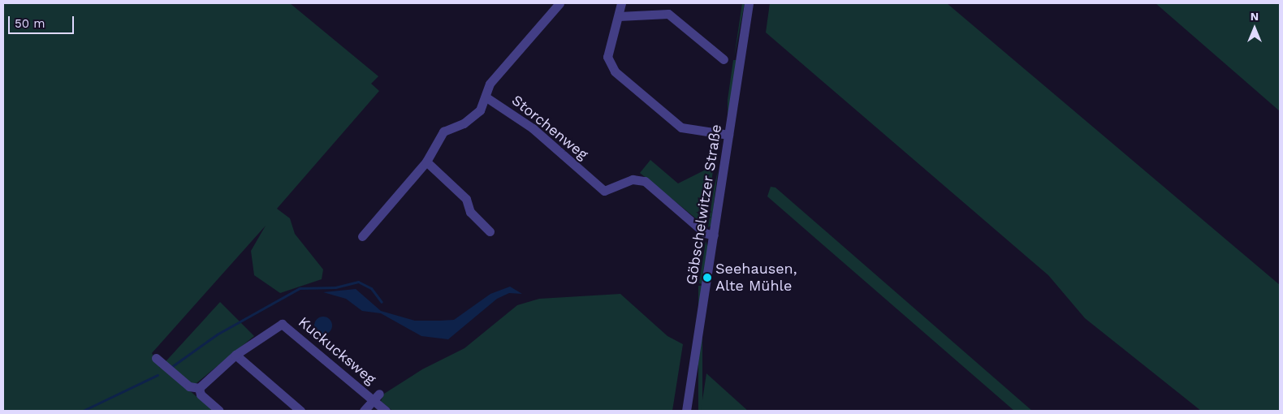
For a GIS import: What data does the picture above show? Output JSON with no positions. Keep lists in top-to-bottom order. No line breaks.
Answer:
{"streets":{"street":["Storchenweg","Göbschelwitzer Straße","Kuckucksweg"]},"crossings":[["Storchenweg","Göbschelwitzer Straße"]],"places":["Seehausen, Alte Mühle"],"scale_bar":"50 m","north":"top"}
